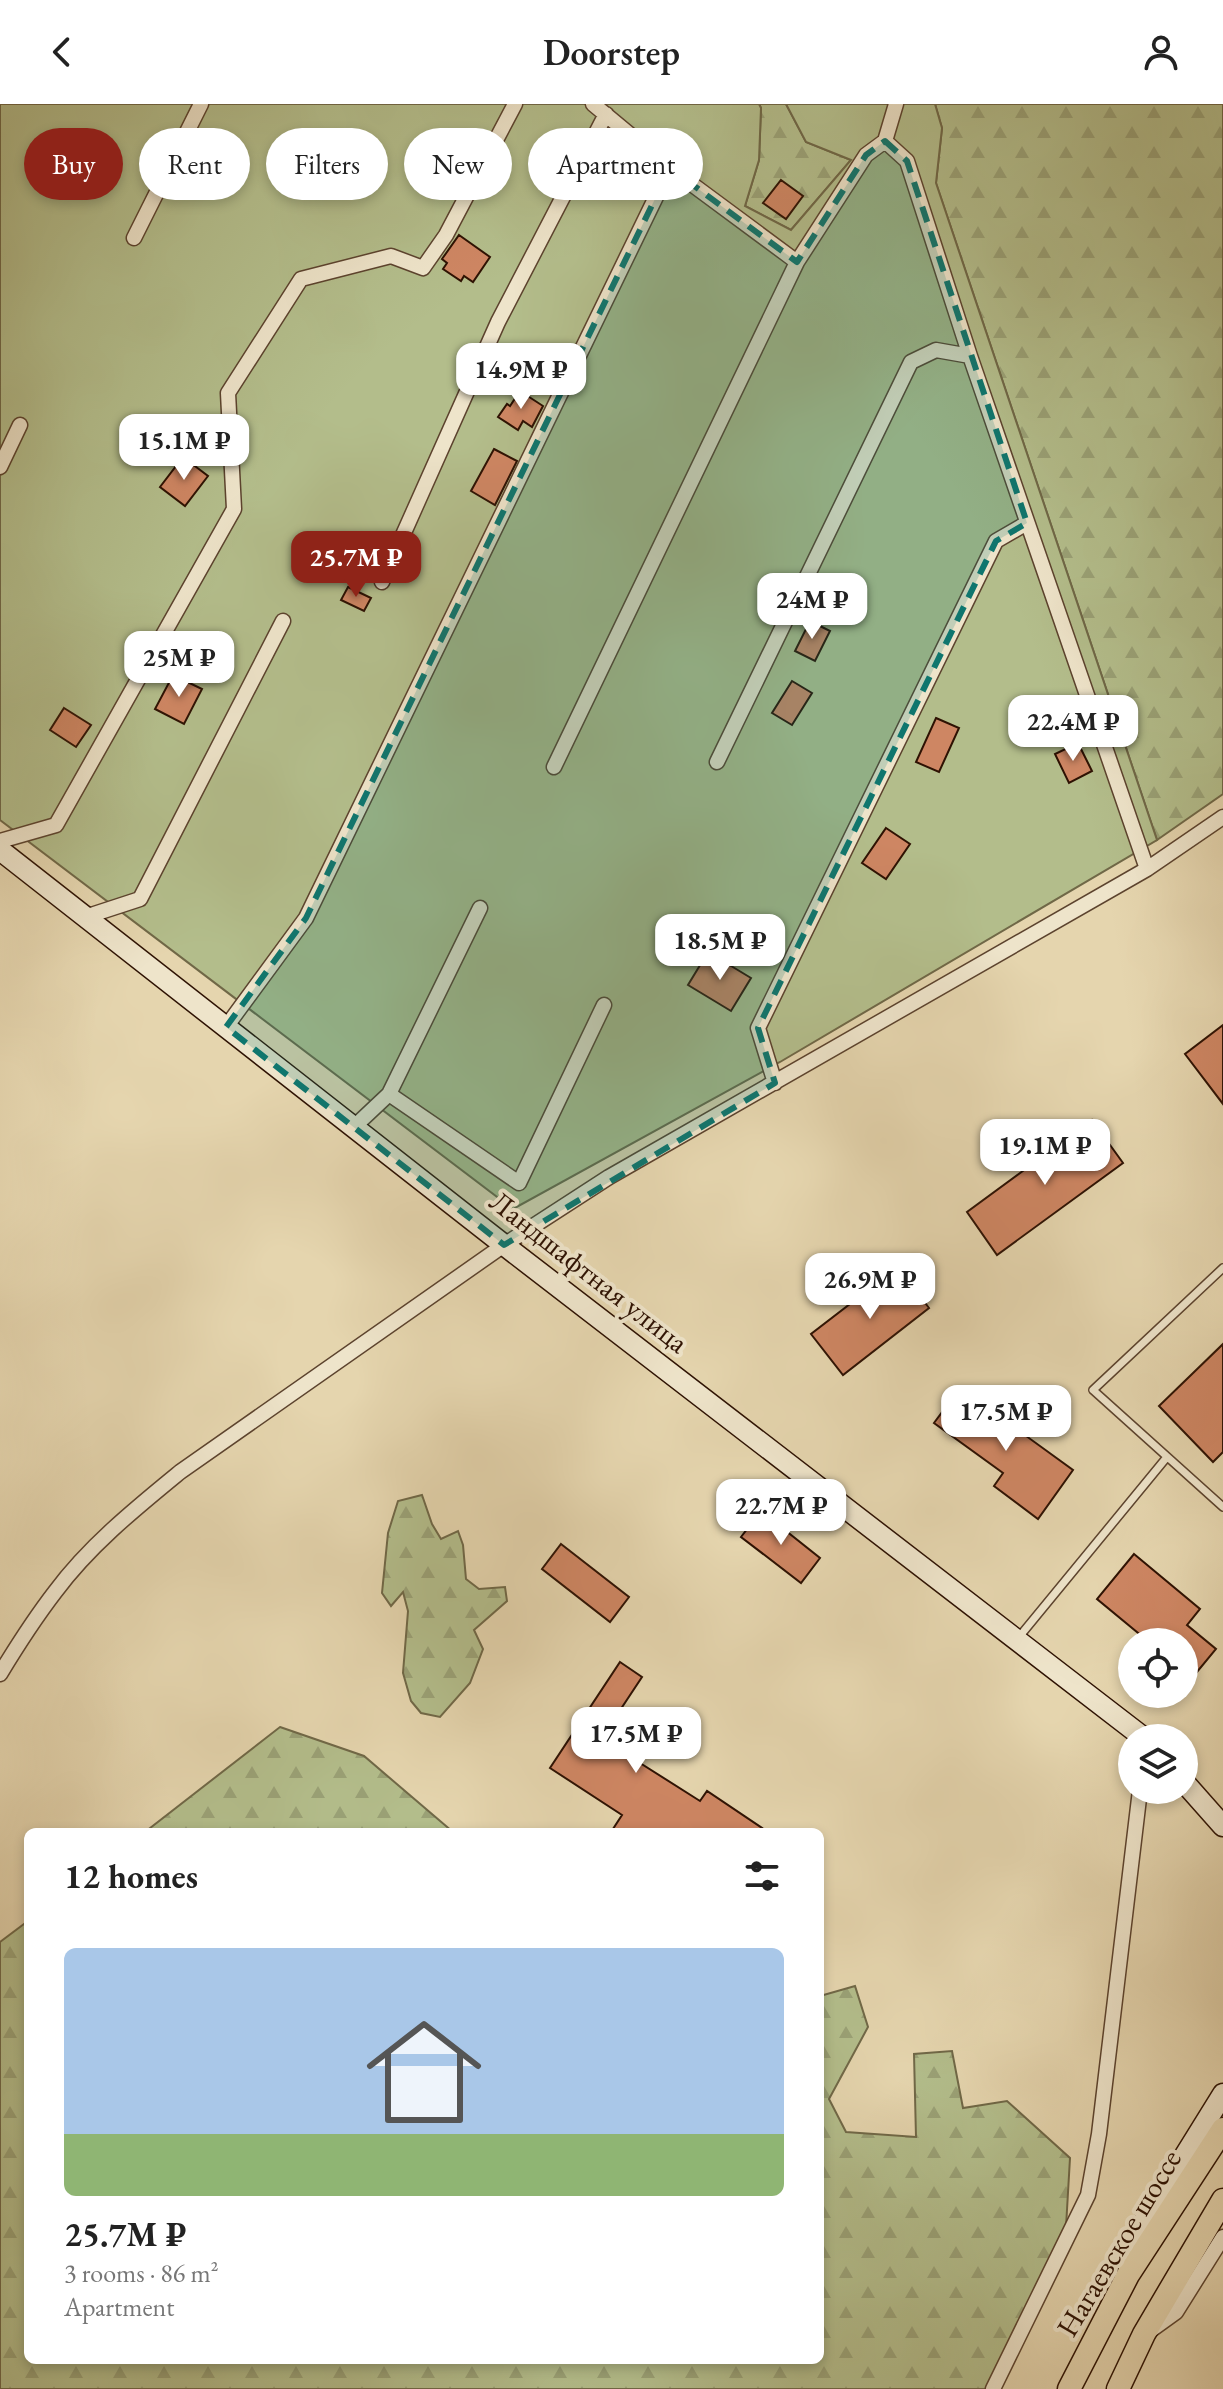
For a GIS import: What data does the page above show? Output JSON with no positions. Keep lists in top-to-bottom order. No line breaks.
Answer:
{"streets":{"main road":["Нагаевское шоссе"],"street":["Ландшафтная улица"]},"page":{"header":"Doorstep","chip":["Buy","Rent","Filters","New","Apartment"],"price":["14.9M ₽","15.1M ₽","25.7M ₽","24M ₽","25M ₽","22.4M ₽","18.5M ₽","19.1M ₽","26.9M ₽","17.5M ₽","22.7M ₽","17.5M ₽"],"heading":"12 homes","list":[{"name":"25.7M ₽","note":"3 rooms · 86 m² · Apartment"}]}}
